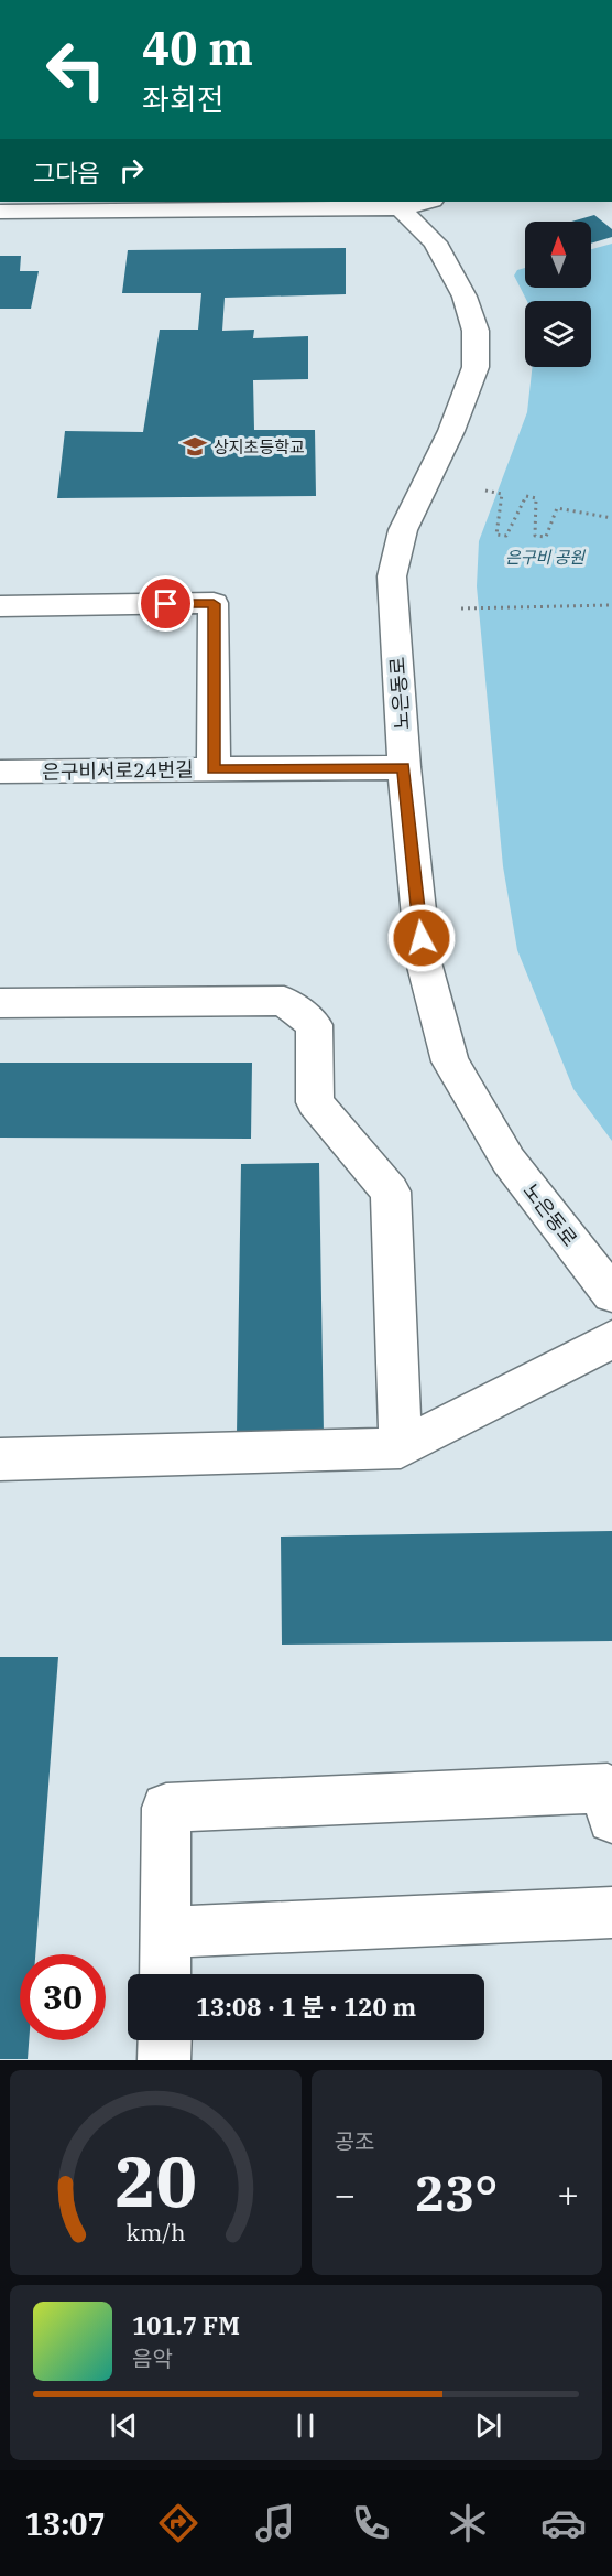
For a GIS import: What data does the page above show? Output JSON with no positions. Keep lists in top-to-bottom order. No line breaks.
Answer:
{"streets":{"street":["노은동로","은구비서로24번길"]},"parks":["은구비 공원"],"places":{"school or university":["상지초등학교"]},"north":"top","page":{"turn":["40 m","좌회전"],"then":"그다음","limit":"30","trip":"13:08 · 1 분 · 120 m","tile":"공조","heat":["−","23°","+"],"song":["101.7 FM","음악"],"tabs":"13:07","gauge":["20","km/h"]}}
